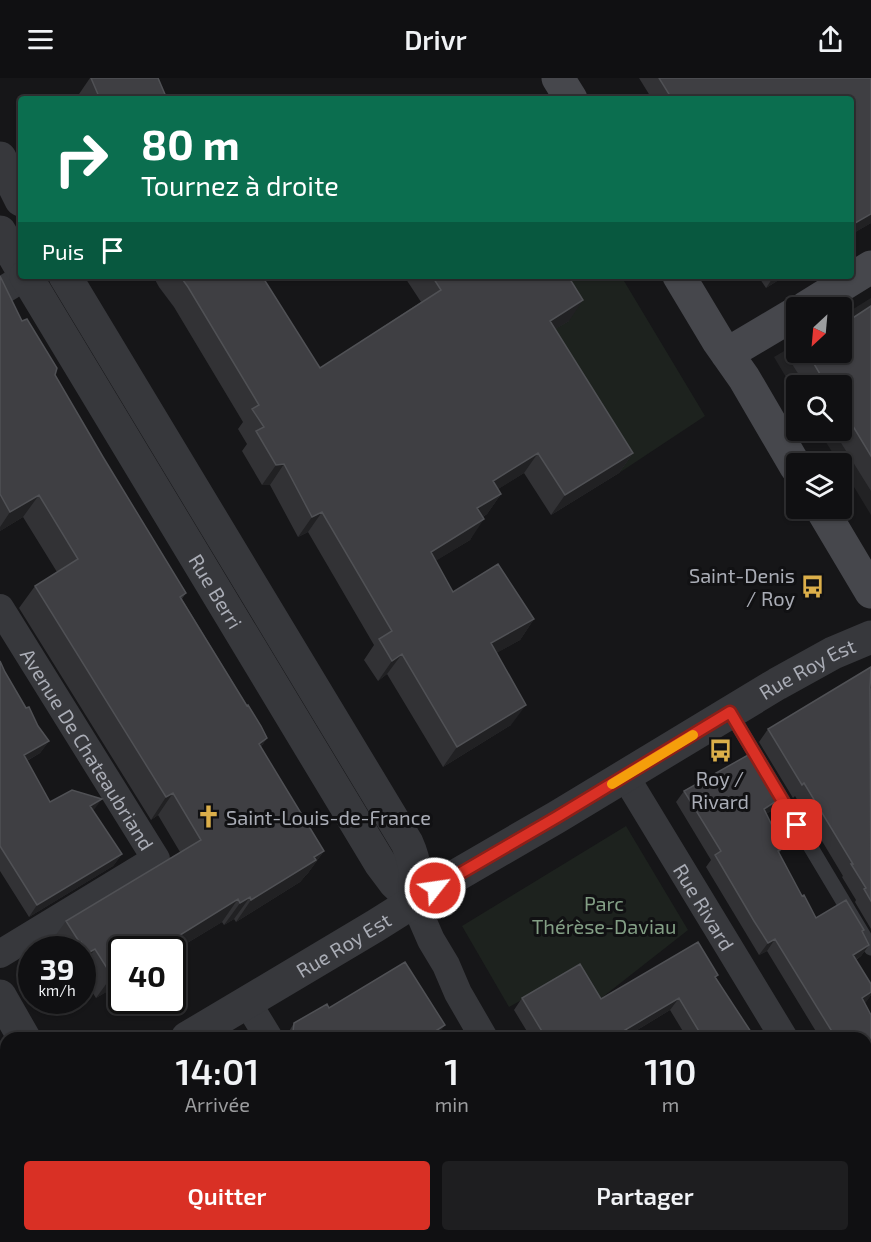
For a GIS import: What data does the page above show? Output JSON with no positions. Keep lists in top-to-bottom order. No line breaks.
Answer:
{"streets":{"street":["Rue Berri","Rue Roy Est","Avenue De Chateaubriand","Rue Rivard"]},"crossings":[["Rue Berri","Rue Roy Est"],["Rue Roy Est","Rue Rivard"]],"parks":["Parc Thérèse-Daviau"],"places":{"bus stop":["Saint-Denis / Roy","Roy / Rivard"],"church":["Saint-Louis-de-France"]},"north":"bottom left","page":{"header":"Drivr","turn":["80 m","Tournez à droite"],"then":"Puis","speed":"39 km/h","limit":"40","eta":["14:01","Arrivée","1","min","110","m"],"buttons":["Quitter","Partager"]}}
